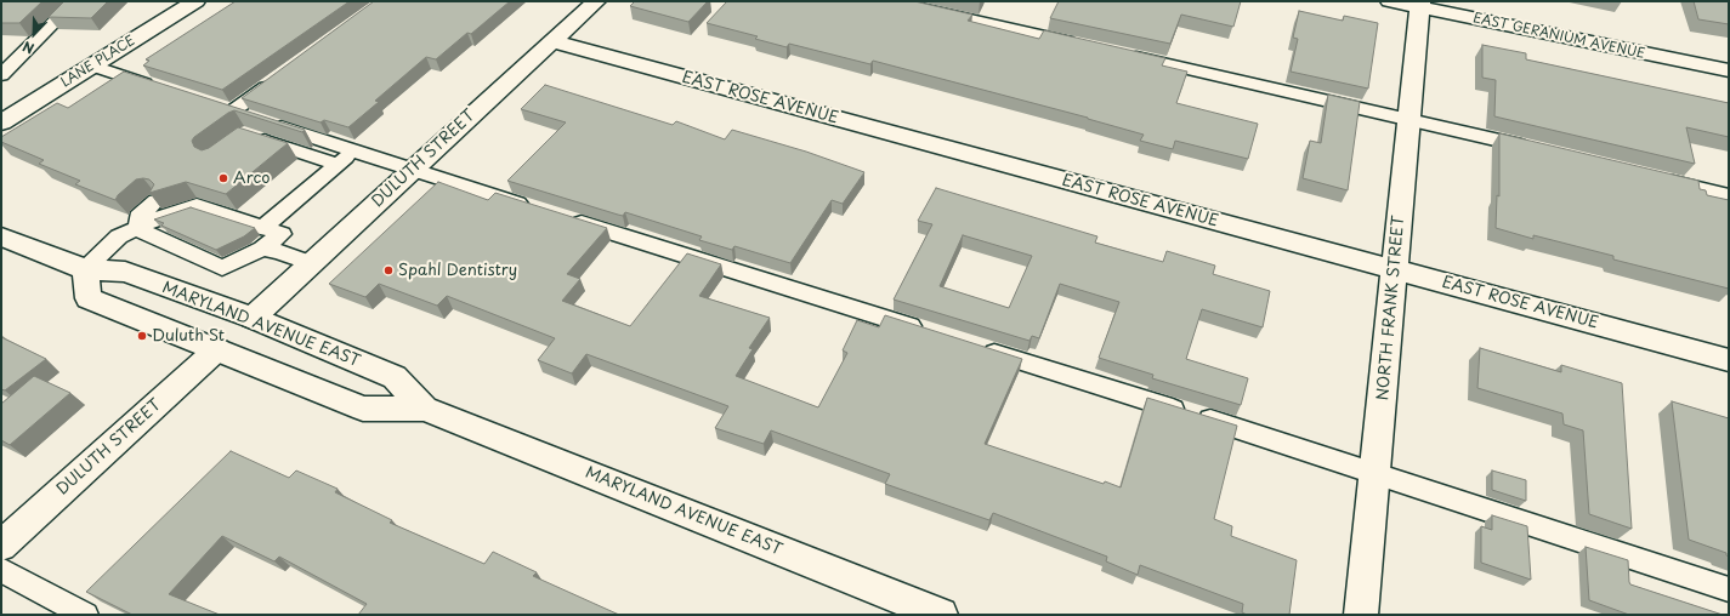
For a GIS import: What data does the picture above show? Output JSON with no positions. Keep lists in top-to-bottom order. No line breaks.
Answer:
{"streets":{"street":["EAST GERANIUM AVENUE","LANE PLACE","EAST ROSE AVENUE","DULUTH STREET","NORTH FRANK STREET","MARYLAND AVENUE EAST"]},"crossings":[["EAST GERANIUM AVENUE","NORTH FRANK STREET"],["EAST ROSE AVENUE","DULUTH STREET"],["EAST ROSE AVENUE","NORTH FRANK STREET"],["DULUTH STREET","MARYLAND AVENUE EAST"]],"places":["Arco","Spahl Dentistry","Duluth St"],"north":"bottom left"}
